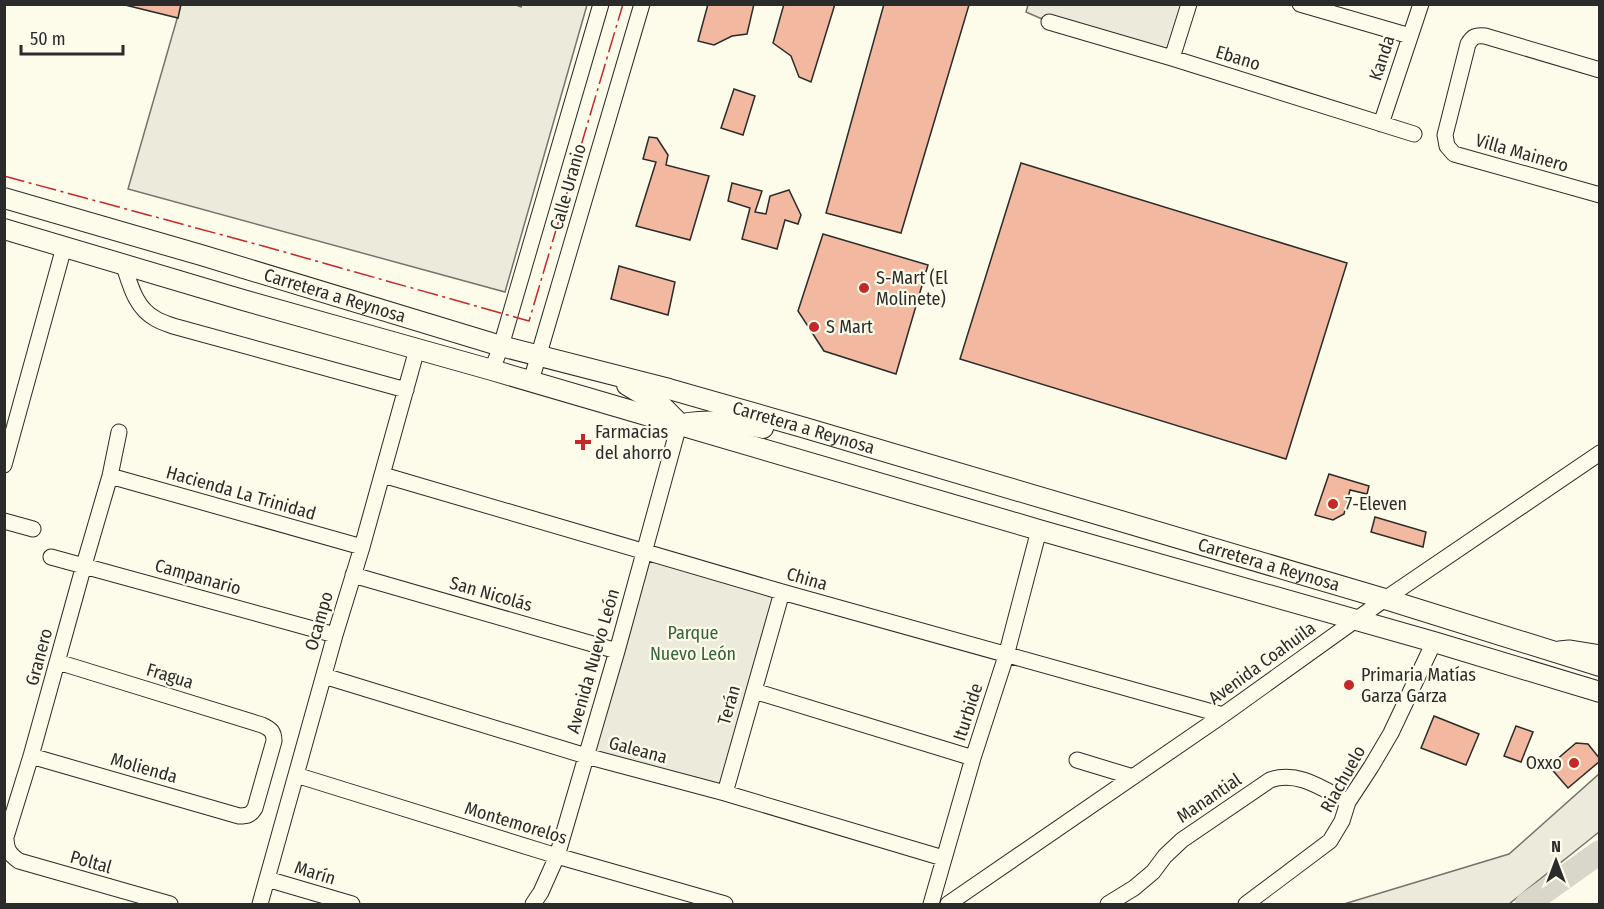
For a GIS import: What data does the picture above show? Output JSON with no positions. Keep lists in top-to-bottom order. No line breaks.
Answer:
{"streets":{"main road":["Carretera a Reynosa"],"street":["Ebano","Kanda","Villa Mainero","Calle Uranio","Hacienda La Trinidad","Campanario","China","San Nicolás","Ocampo","Granero","Avenida Nuevo León","Avenida Coahuila","Fragua","Terán","Iturbide","Galeana","Molienda","Riachuelo","Manantial","Montemorelos","Poltal","Marín"]},"crossings":[["Ebano","Kanda"],["Calle Uranio","Carretera a Reynosa"],["Carretera a Reynosa","Ocampo"],["Carretera a Reynosa","Avenida Nuevo León"],["Carretera a Reynosa","Avenida Coahuila"],["Carretera a Reynosa","Iturbide"],["Carretera a Reynosa","Riachuelo"],["Hacienda La Trinidad","Ocampo"],["Hacienda La Trinidad","Granero"],["Campanario","Ocampo"],["Campanario","Granero"],["China","Ocampo"],["China","Avenida Nuevo León"],["China","Avenida Coahuila"],["China","Terán"],["China","Iturbide"],["San Nicolás","Ocampo"],["San Nicolás","Avenida Nuevo León"],["Ocampo","Galeana"],["Ocampo","Montemorelos"],["Ocampo","Marín"],["Granero","Fragua"],["Granero","Molienda"],["Granero","Poltal"],["Avenida Nuevo León","Galeana"],["Avenida Nuevo León","Montemorelos"],["Fragua","Molienda"],["Terán","Galeana"],["Iturbide","Galeana"],["Riachuelo","Manantial"]],"parks":["Parque Nuevo León"],"places":{"other":["S-Mart (El Molinete)","S Mart","7-Eleven","Primaria Matías Garza Garza","Oxxo"],"health":["Farmacias del ahorro"]},"scale_bar":"50 m","north":"top"}
